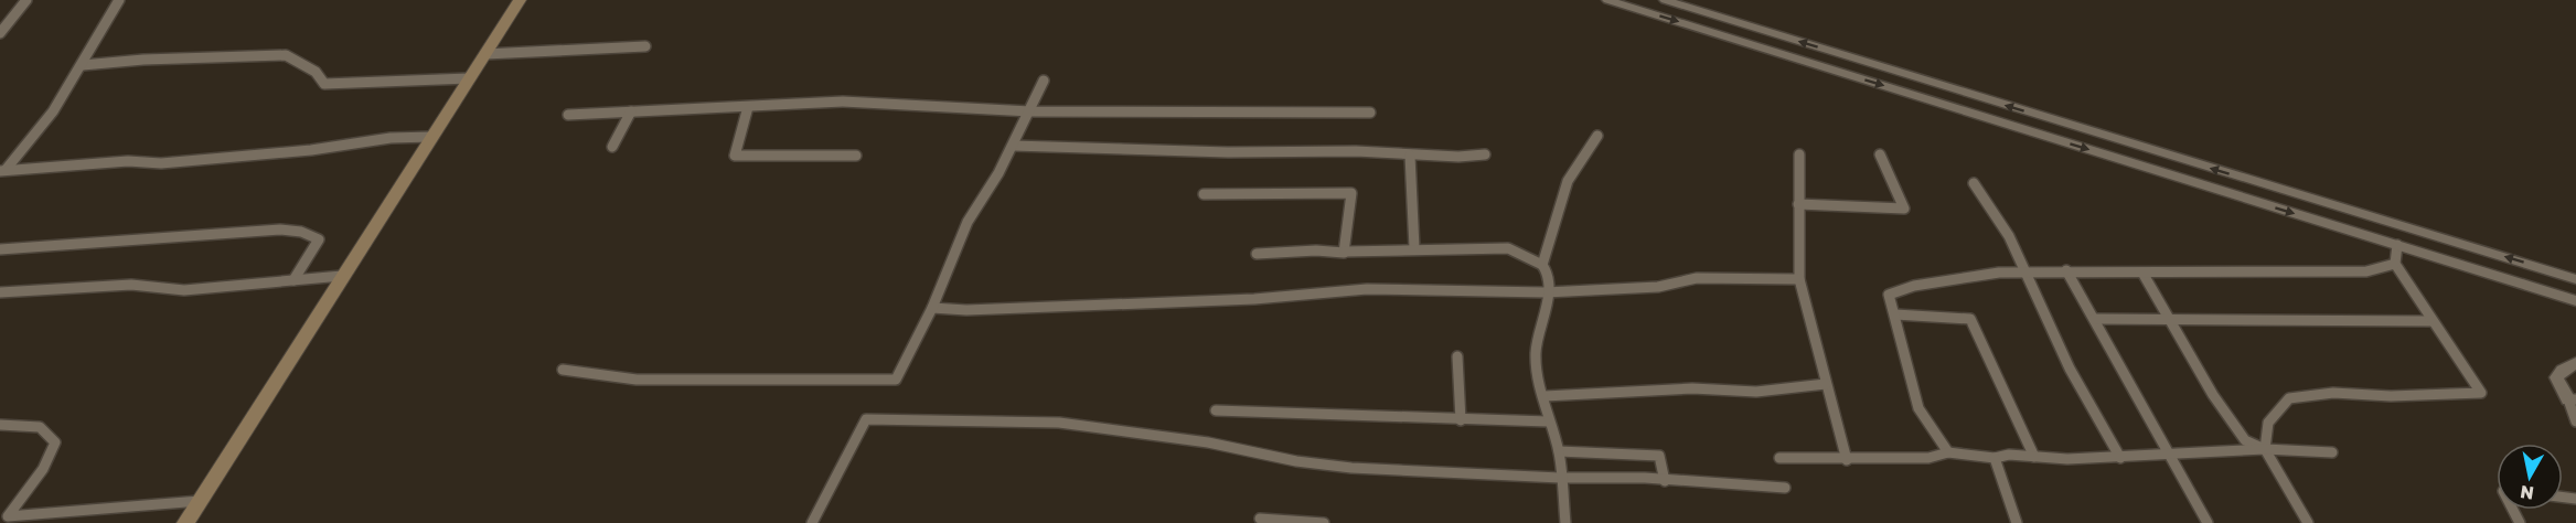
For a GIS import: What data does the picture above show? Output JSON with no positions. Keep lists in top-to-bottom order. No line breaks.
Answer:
{"north":"bottom"}
